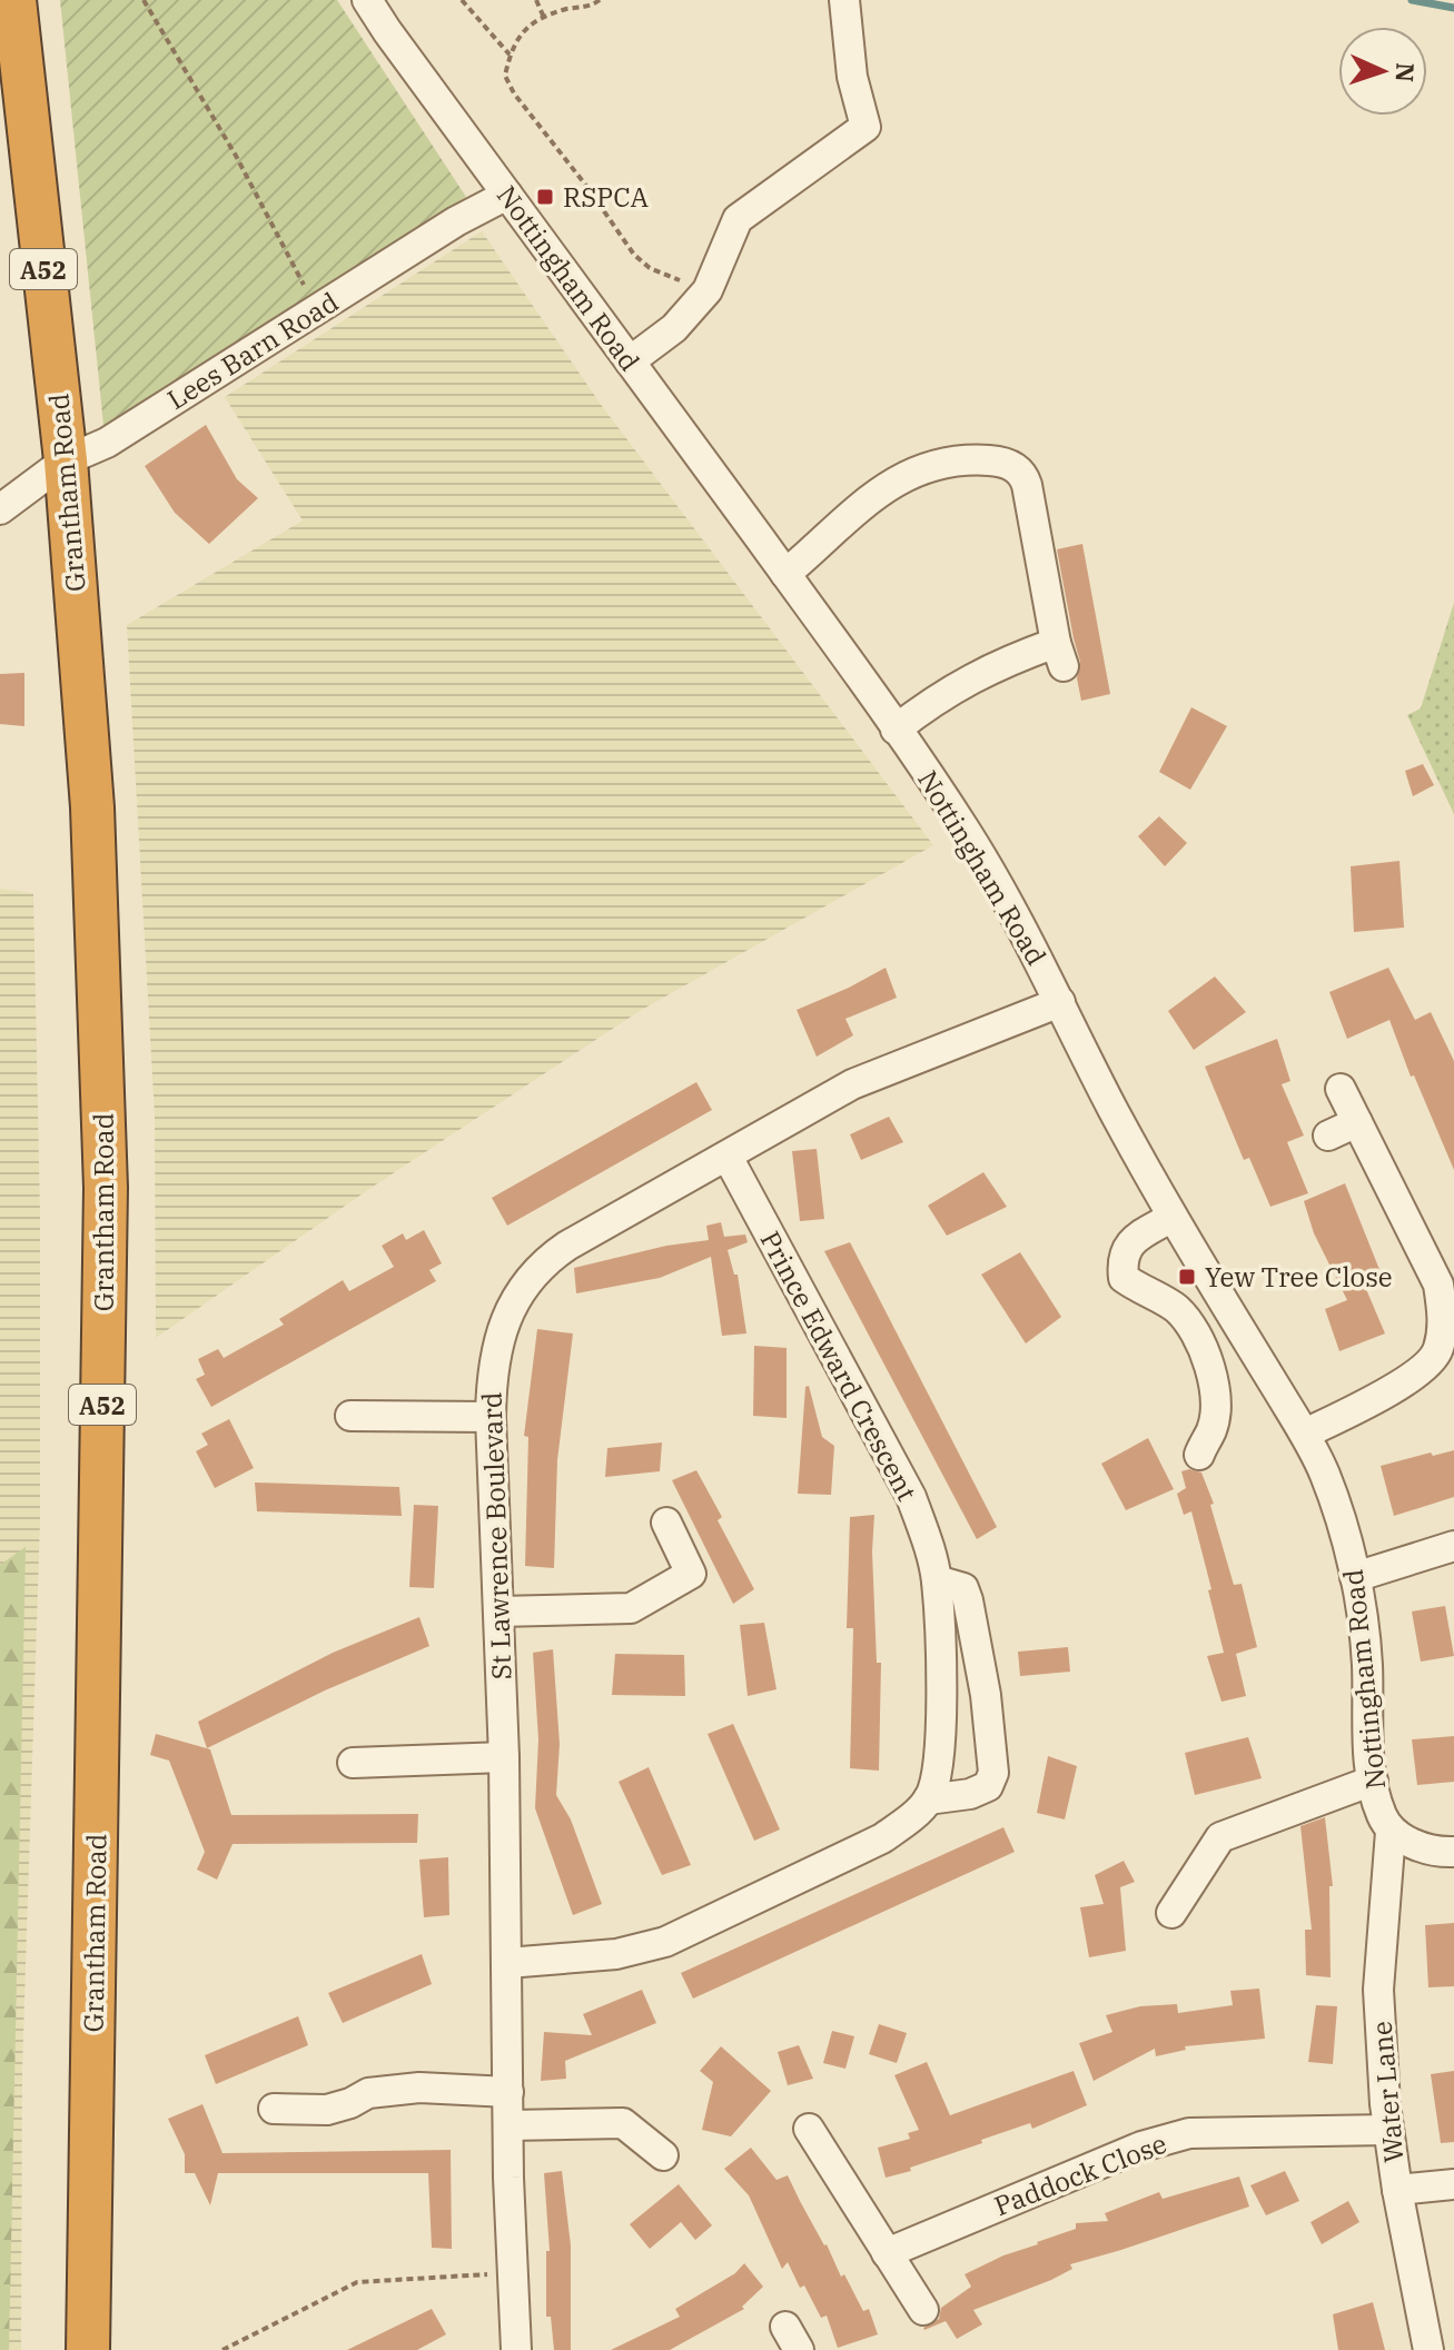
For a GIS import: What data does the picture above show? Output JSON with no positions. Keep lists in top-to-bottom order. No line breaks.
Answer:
{"streets":{"highway":["A52","Grantham Road"],"street":["Nottingham Road","Lees Barn Road","Prince Edward Crescent","St Lawrence Boulevard","Water Lane","Paddock Close"]},"crossings":[["Nottingham Road","Lees Barn Road"],["Nottingham Road","St Lawrence Boulevard"],["Nottingham Road","Water Lane"],["Lees Barn Road","Grantham Road"],["Prince Edward Crescent","St Lawrence Boulevard"],["Water Lane","Paddock Close"]],"places":{"transit":["RSPCA","Yew Tree Close"]},"north":"right"}
